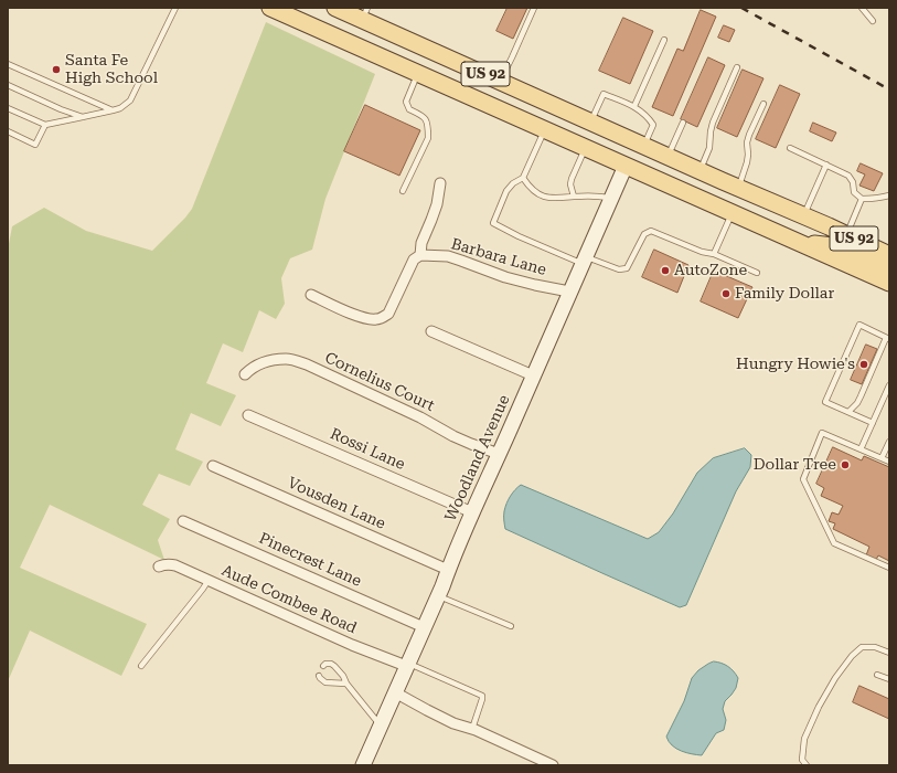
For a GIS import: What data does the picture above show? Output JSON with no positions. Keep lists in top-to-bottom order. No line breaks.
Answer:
{"streets":{"main road":["US 92"],"street":["Barbara Lane","Cornelius Court","Rossi Lane","Woodland Avenue","Vousden Lane","Pinecrest Lane","Aude Combee Road"]},"crossings":[["US 92","Woodland Avenue"],["Barbara Lane","Woodland Avenue"],["Cornelius Court","Woodland Avenue"],["Rossi Lane","Woodland Avenue"],["Woodland Avenue","Vousden Lane"],["Woodland Avenue","Pinecrest Lane"],["Woodland Avenue","Aude Combee Road"]],"places":["Santa Fe High School","AutoZone","Family Dollar","Hungry Howie's","Dollar Tree"]}
